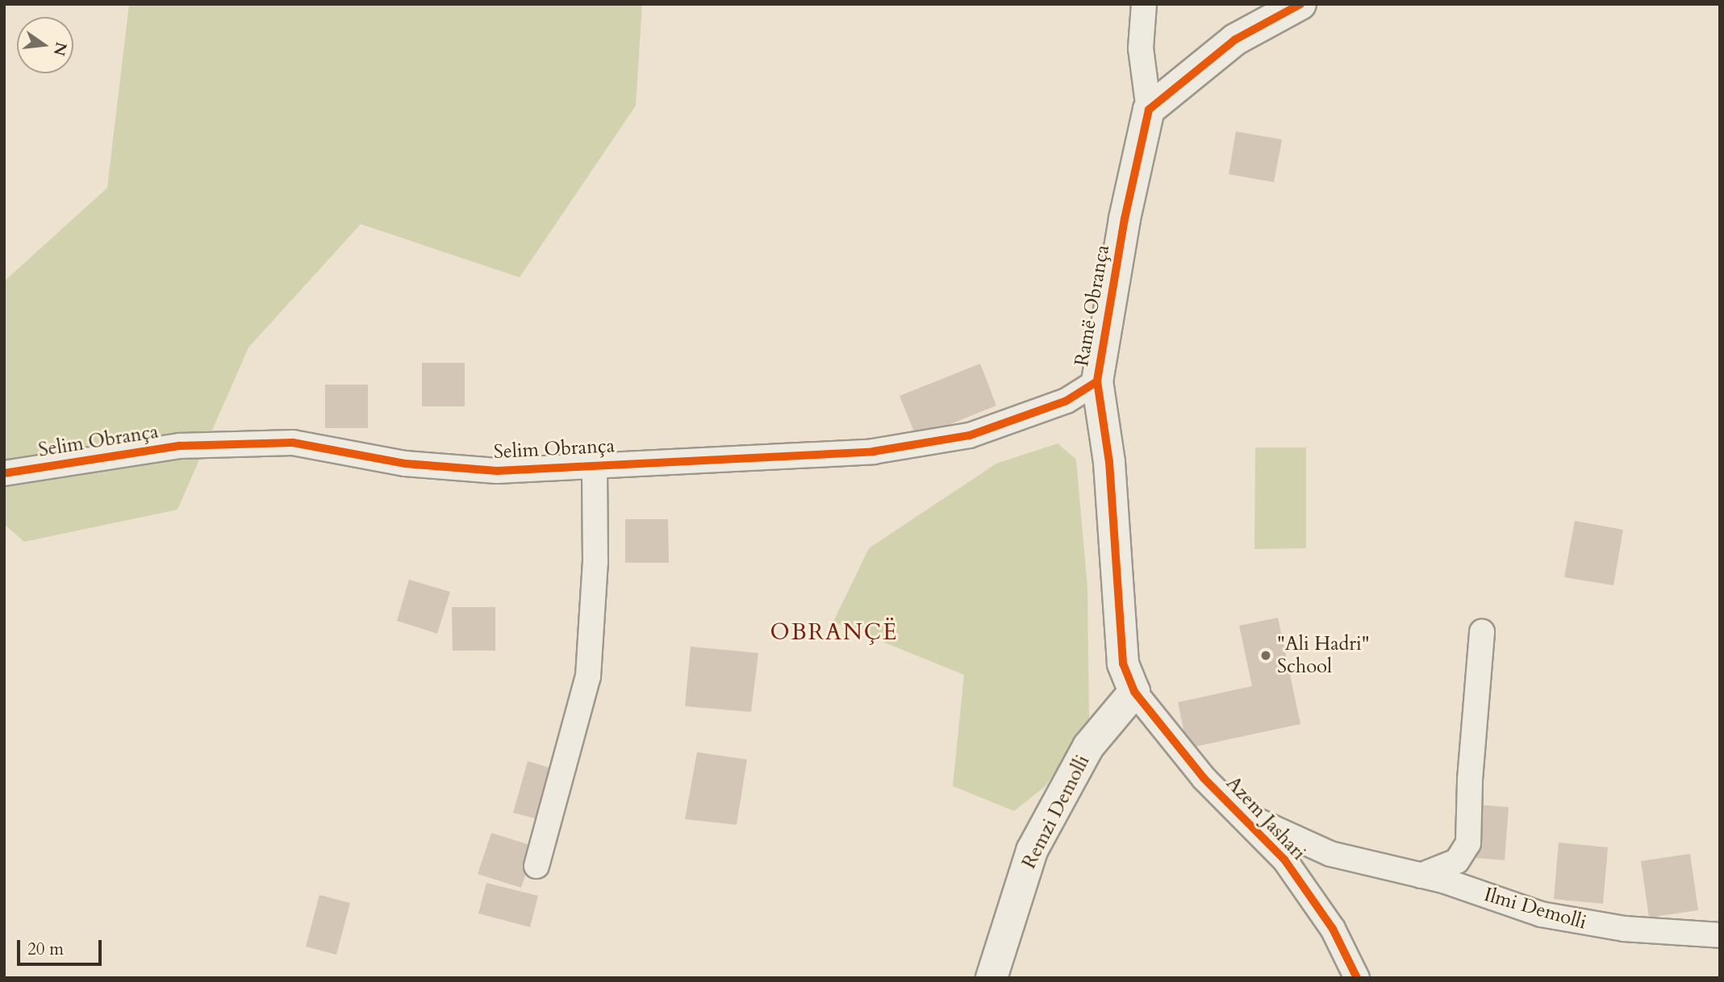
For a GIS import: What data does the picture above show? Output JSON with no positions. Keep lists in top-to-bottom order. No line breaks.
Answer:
{"streets":{"street":["Ramë Obrança","Selim Obrança","Remzi Demolli","Azem Jashari","Ilmi Demolli"]},"crossings":[["Ramë Obrança","Selim Obrança"],["Ramë Obrança","Remzi Demolli"],["Ramë Obrança","Azem Jashari"],["Remzi Demolli","Azem Jashari"],["Azem Jashari","Ilmi Demolli"]],"districts":["OBRANÇË"],"places":["\"Ali Hadri\" School"],"scale_bar":"20 m","north":"right"}
